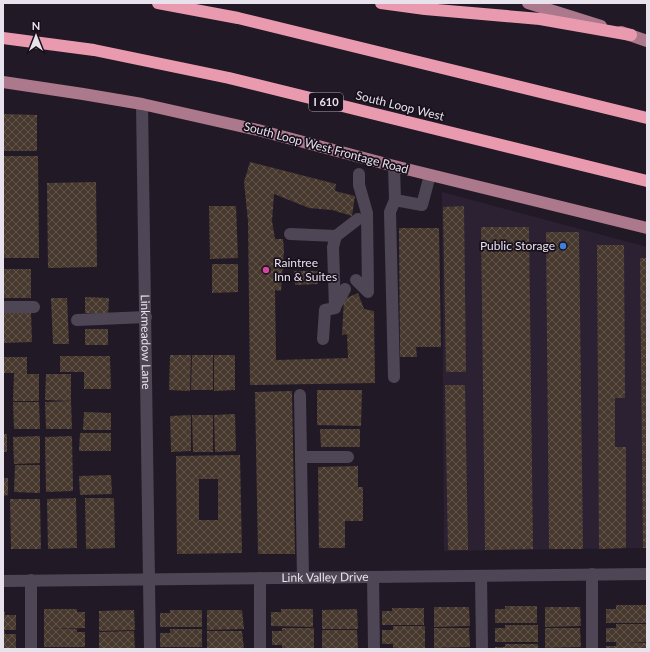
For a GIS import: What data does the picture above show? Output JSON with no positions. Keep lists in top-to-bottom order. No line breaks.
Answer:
{"streets":{"highway":["I 610","South Loop West"],"main road":["South Loop West Frontage Road"],"street":["Linkmeadow Lane","Link Valley Drive"]},"crossings":[["South Loop West Frontage Road","Linkmeadow Lane"],["Linkmeadow Lane","Link Valley Drive"]],"places":["Public Storage","Raintree Inn & Suites"],"north":"top"}
